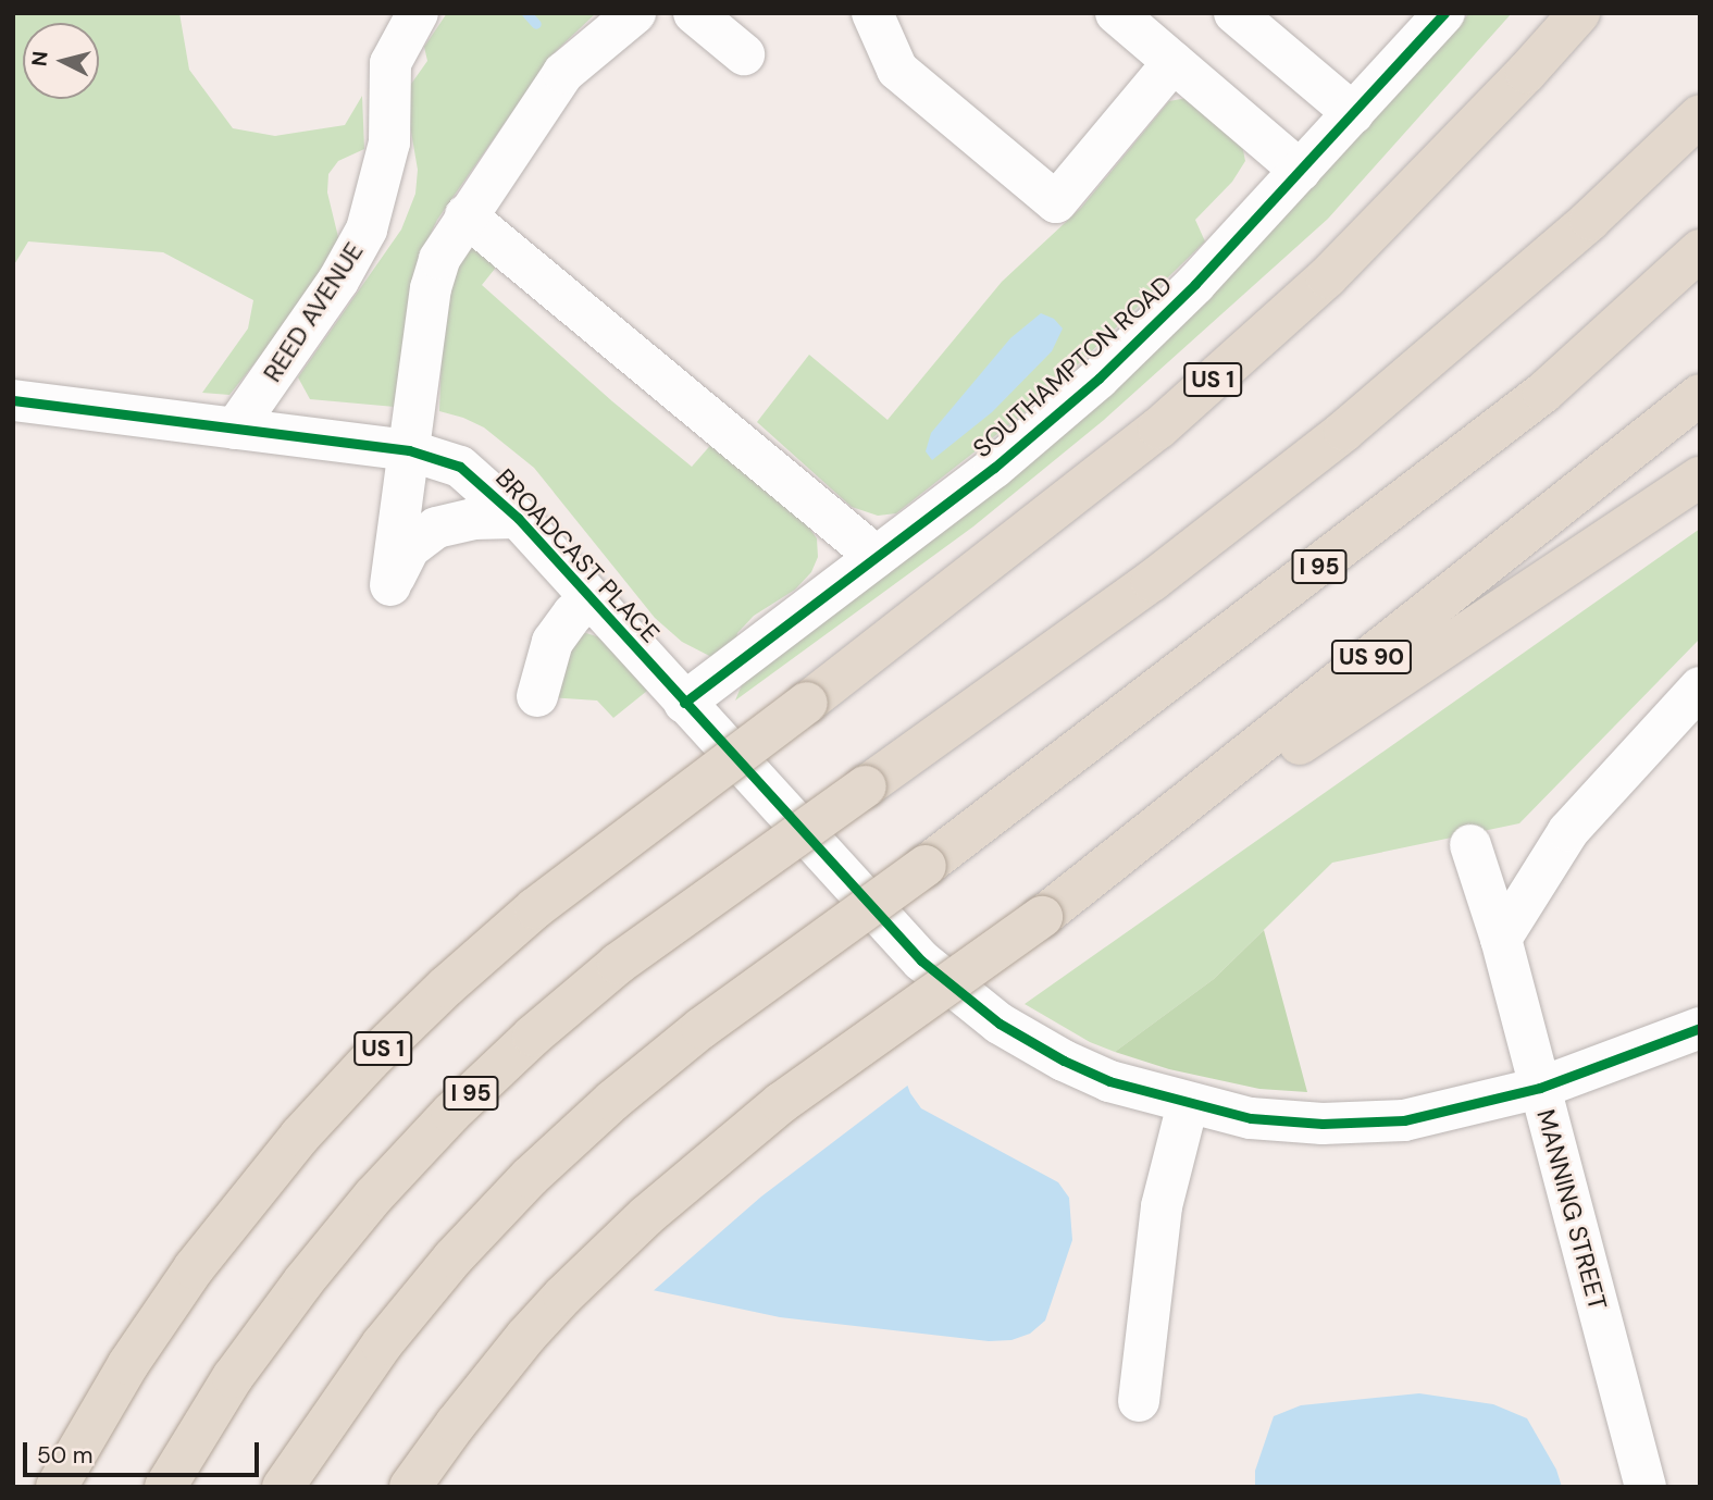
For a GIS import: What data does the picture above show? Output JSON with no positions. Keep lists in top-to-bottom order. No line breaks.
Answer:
{"streets":{"highway":["US 1","I 95","US 90"],"street":["REED AVENUE","SOUTHAMPTON ROAD","BROADCAST PLACE","MANNING STREET"]},"crossings":[["REED AVENUE","BROADCAST PLACE"],["SOUTHAMPTON ROAD","BROADCAST PLACE"],["BROADCAST PLACE","MANNING STREET"]],"scale_bar":"50 m","north":"left"}
